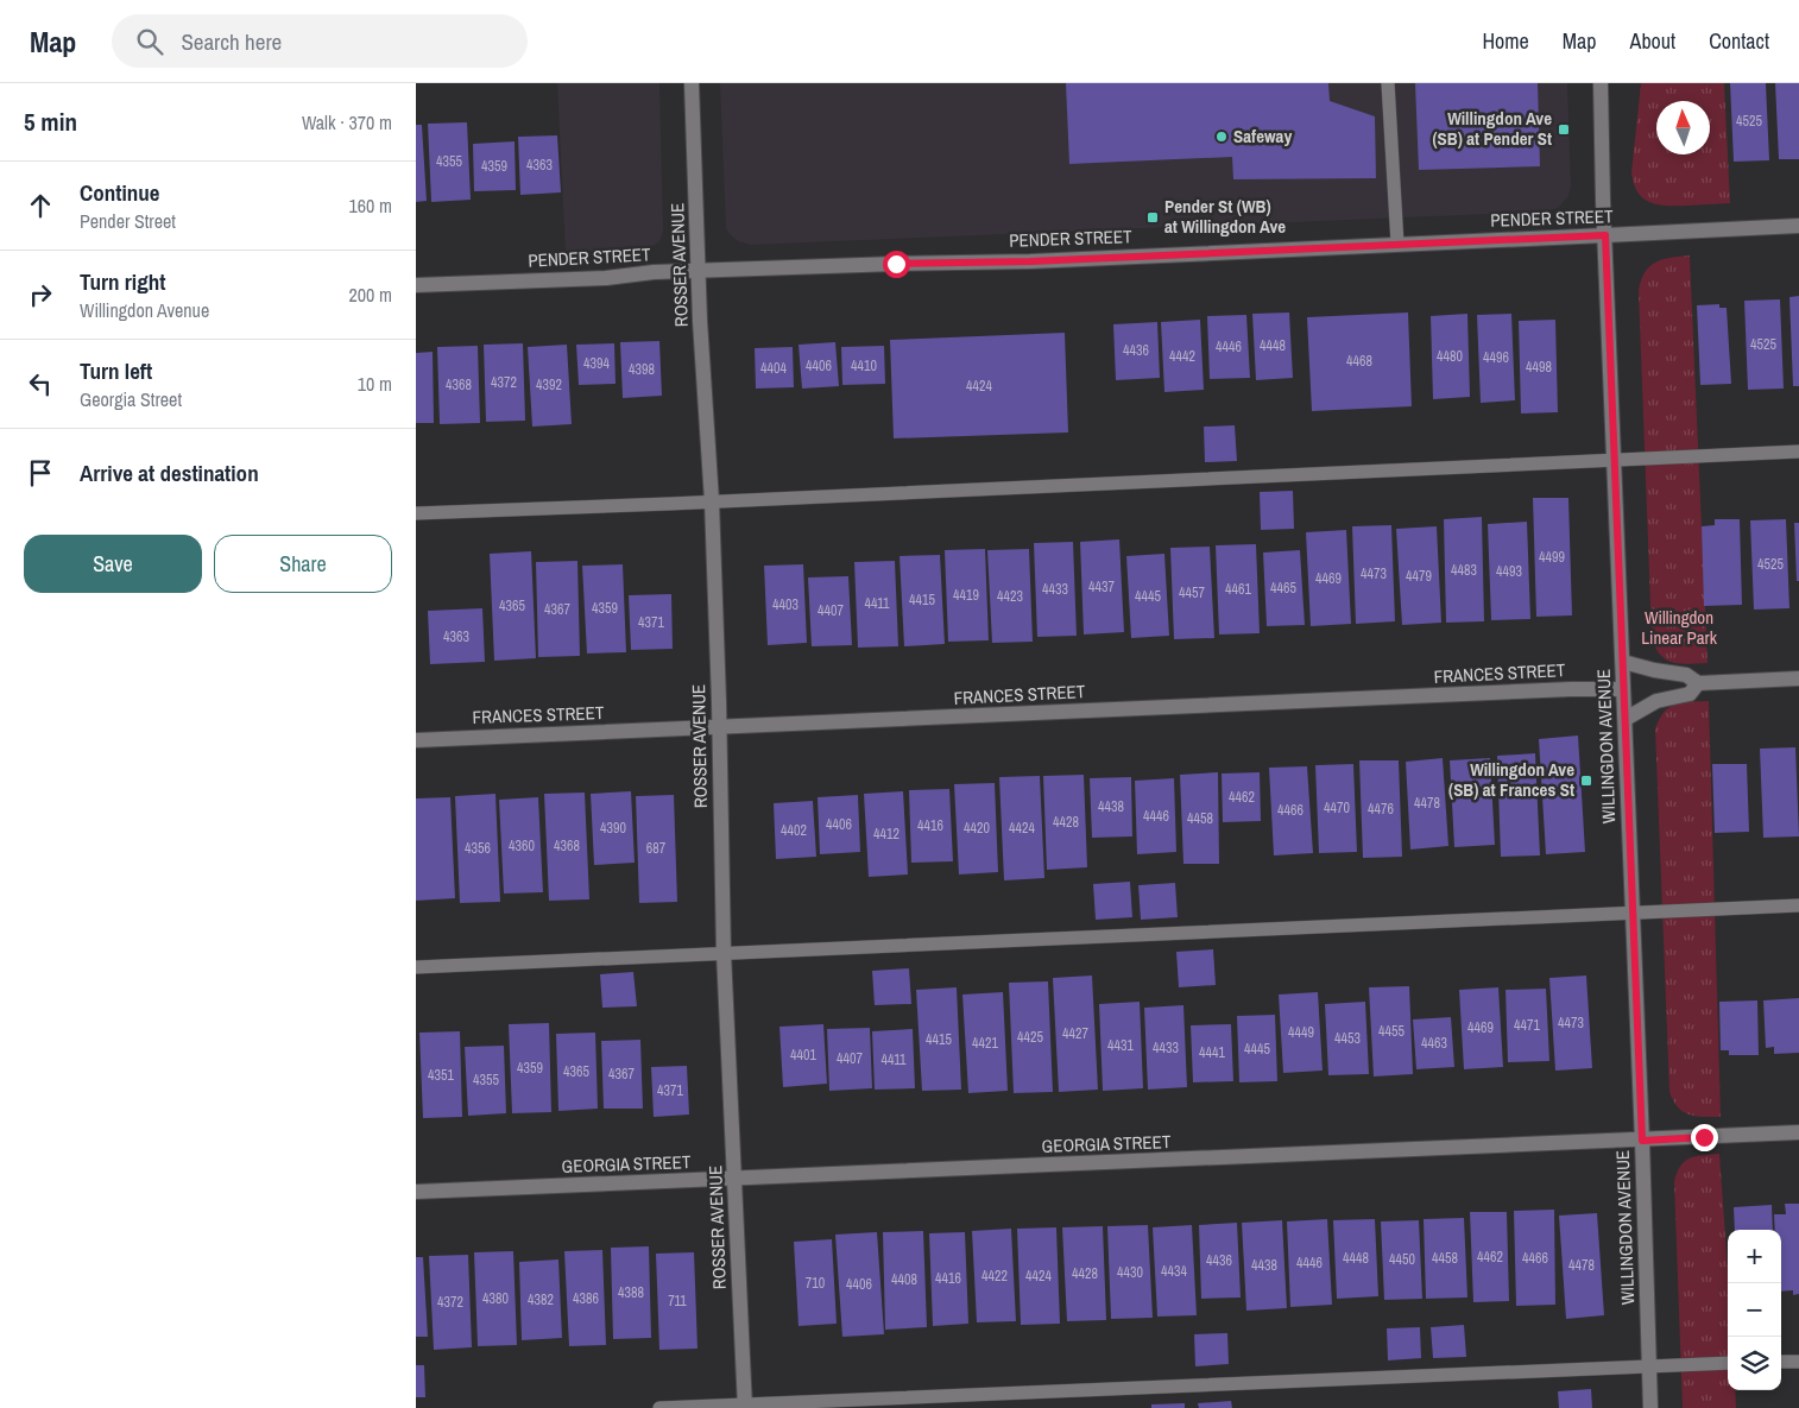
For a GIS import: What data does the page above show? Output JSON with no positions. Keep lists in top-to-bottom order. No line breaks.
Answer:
{"streets":{"street":["PENDER STREET","ROSSER AVENUE","FRANCES STREET","WILLINGDON AVENUE","GEORGIA STREET"]},"crossings":[["PENDER STREET","ROSSER AVENUE"],["PENDER STREET","WILLINGDON AVENUE"],["ROSSER AVENUE","FRANCES STREET"],["ROSSER AVENUE","GEORGIA STREET"],["FRANCES STREET","WILLINGDON AVENUE"],["WILLINGDON AVENUE","GEORGIA STREET"]],"parks":["Willingdon Linear Park"],"places":{"transit":["Willingdon Ave (SB) at Pender St","Pender St (WB) at Willingdon Ave","Willingdon Ave (SB) at Frances St"],"other":["Safeway"]},"house_numbers":["4525","4355","4363","4359","4525","4448","4446","4436","4442","4480","4496","4468","4394","4406","4410","4498","4404","4398","4372","4368","4392","4424","4499","4525","4483","4493","4473","4479","4469","4437","4465","4433","4461","4457","4419","4423","4445","4415","4411","4403","4365","4359","4367","4407","4371","4363","4462","4478","4438","4470","4476","4466","4446","4458","4428","4406","4416","4390","4420","4424","4402","4412","4360","4368","4356","687","4473","4471","4469","4455","4449","4427","4425","4453","4415","4421","4463","4431","4433","4445","4441","4401","4407","4411","4359","4365","4367","4351","4355","4371","4462","4448","4458","4466","4450","4436","4446","4438","4478","4434","4430","4428","4422","4424","4416","4408","710","4406","4388","4380","4386","4382","711","4372"],"north":"top","page":{"header":"Map","search":"Search here","nav":["Home","Map","About","Contact"],"heading":["5 min","Walk · 370 m"],"list":[["Continue","Pender Street","160 m"],["Turn right","Willingdon Avenue","200 m"],["Turn left","Georgia Street","10 m"],"Arrive at destination"],"buttons":["Save","Share"],"map_buttons":["+","−"]}}
